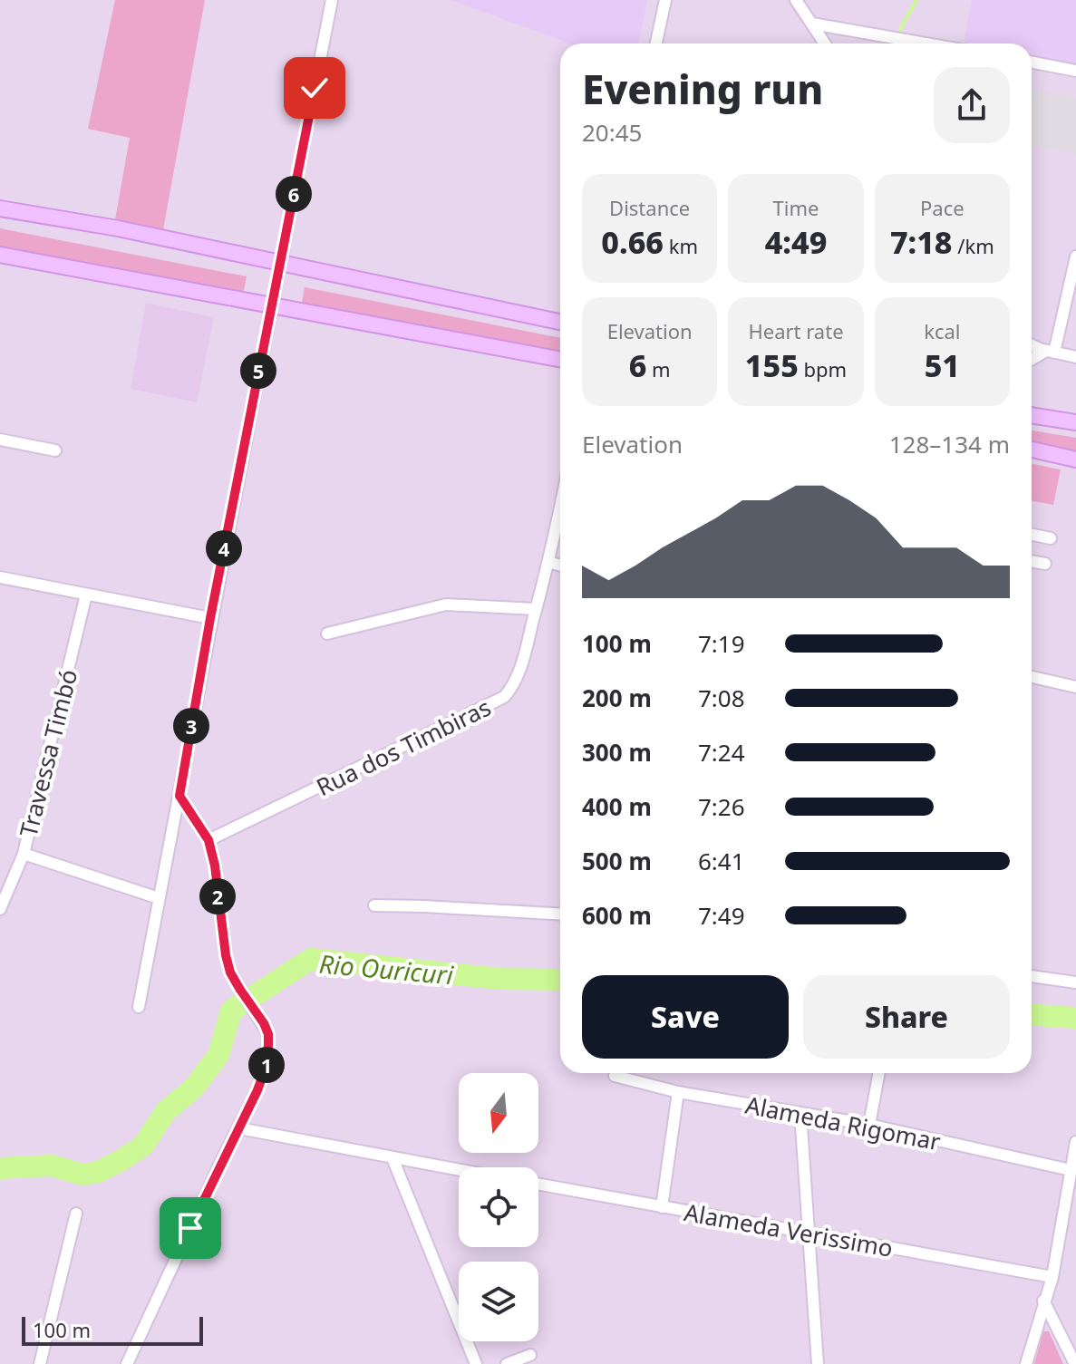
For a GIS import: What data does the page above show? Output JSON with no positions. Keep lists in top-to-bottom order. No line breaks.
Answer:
{"streets":{"street":["Rua dos Timbiras","Travessa Timbó","Alameda Rigomar","Alameda Verissimo"]},"water":["Rio Ouricuri"],"scale_bar":"100 m","north":"bottom","page":{"heading":["Evening run","20:45"],"stats":[["Distance","0.66 km"],["Time","4:49"],["Pace","7:18 /km"],["Elevation","6 m"],["Heart rate","155 bpm"],["kcal","51"]],"pins":["6","5","4","3","2","1"],"chart":["Elevation","128–134 m"],"list":[{"name":"100 m","note":"7:19"},{"name":"200 m","note":"7:08"},{"name":"300 m","note":"7:24"},{"name":"400 m","note":"7:26"},{"name":"500 m","note":"6:41"},{"name":"600 m","note":"7:49"}],"buttons":["Save","Share"],"scale":"100 m"}}
